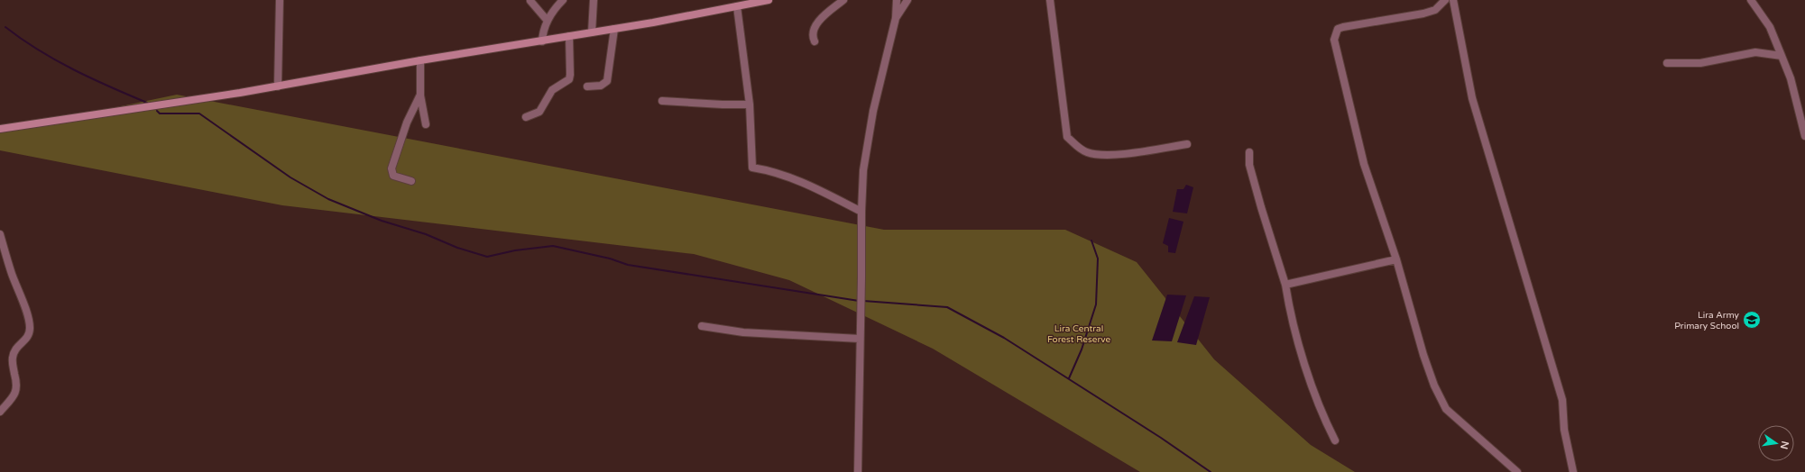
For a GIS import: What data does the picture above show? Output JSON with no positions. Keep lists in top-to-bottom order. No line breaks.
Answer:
{"parks":["Lira Central Forest Reserve"],"places":{"school or university":["Lira Army Primary School"]},"north":"right"}
